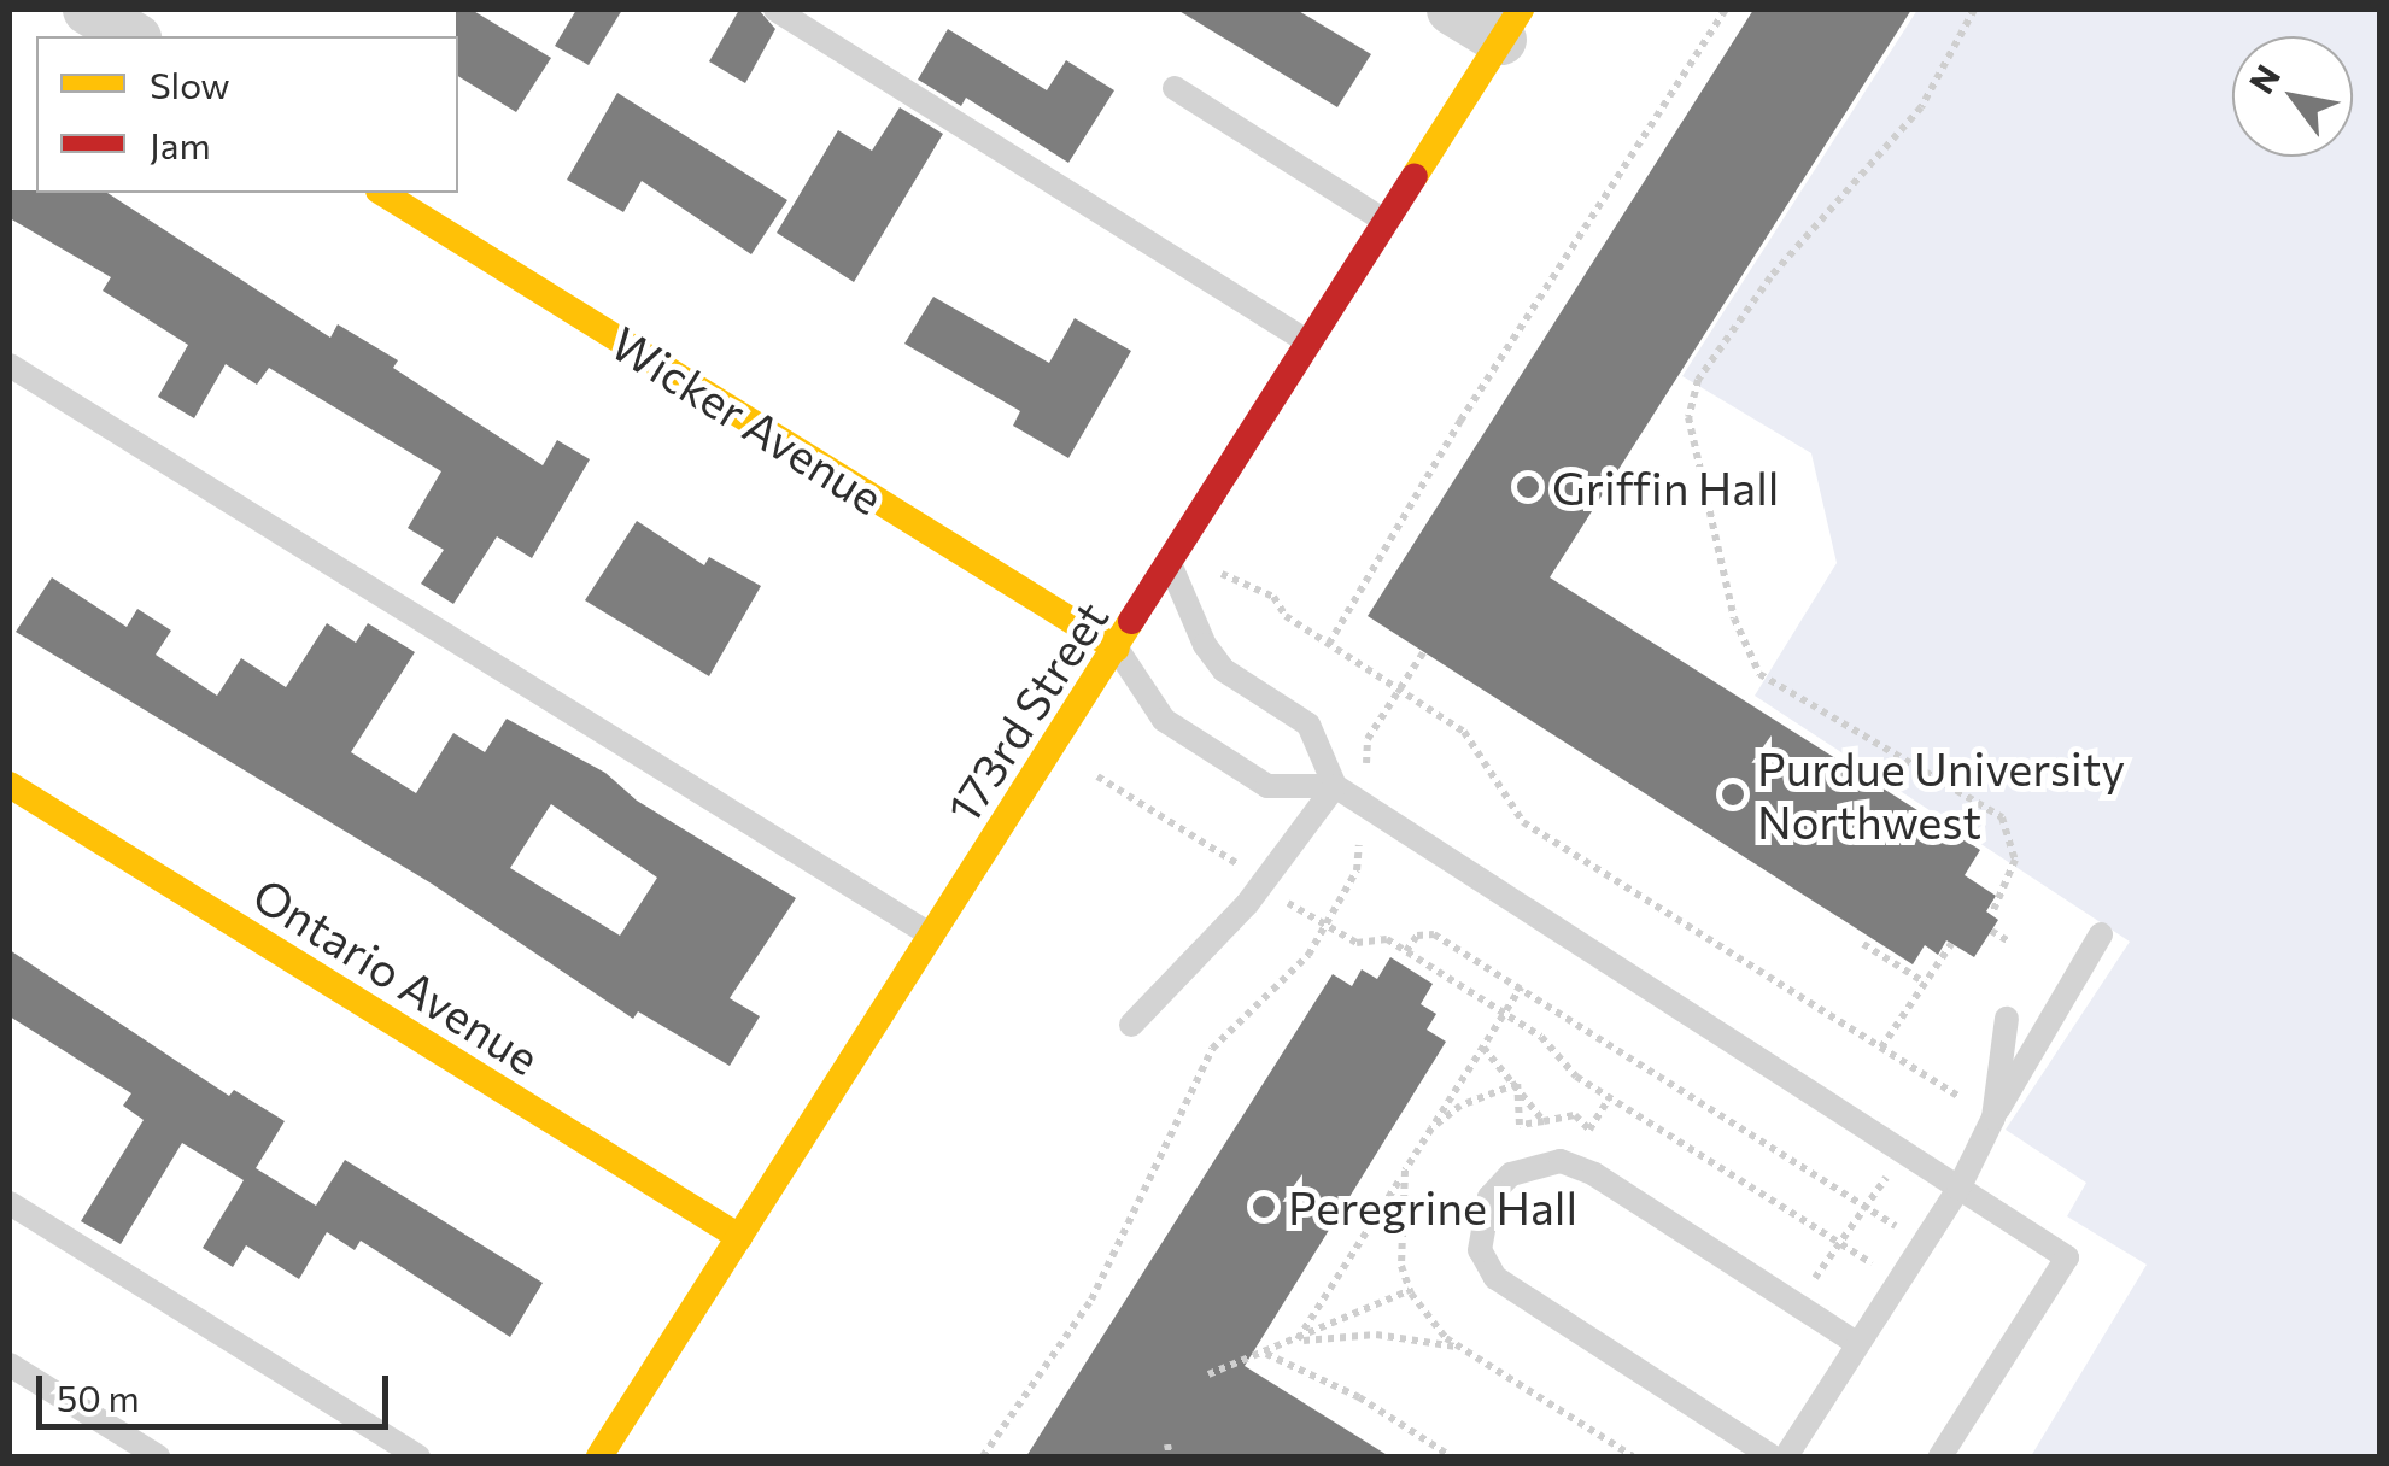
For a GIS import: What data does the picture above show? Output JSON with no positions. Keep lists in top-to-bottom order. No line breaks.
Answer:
{"streets":{"street":["Wicker Avenue","173rd Street","Ontario Avenue"]},"crossings":[["Wicker Avenue","173rd Street"],["173rd Street","Ontario Avenue"]],"places":["Griffin Hall","Purdue University Northwest","Peregrine Hall"],"legend":["Slow","Jam"],"scale_bar":"50 m","north":"top left"}
